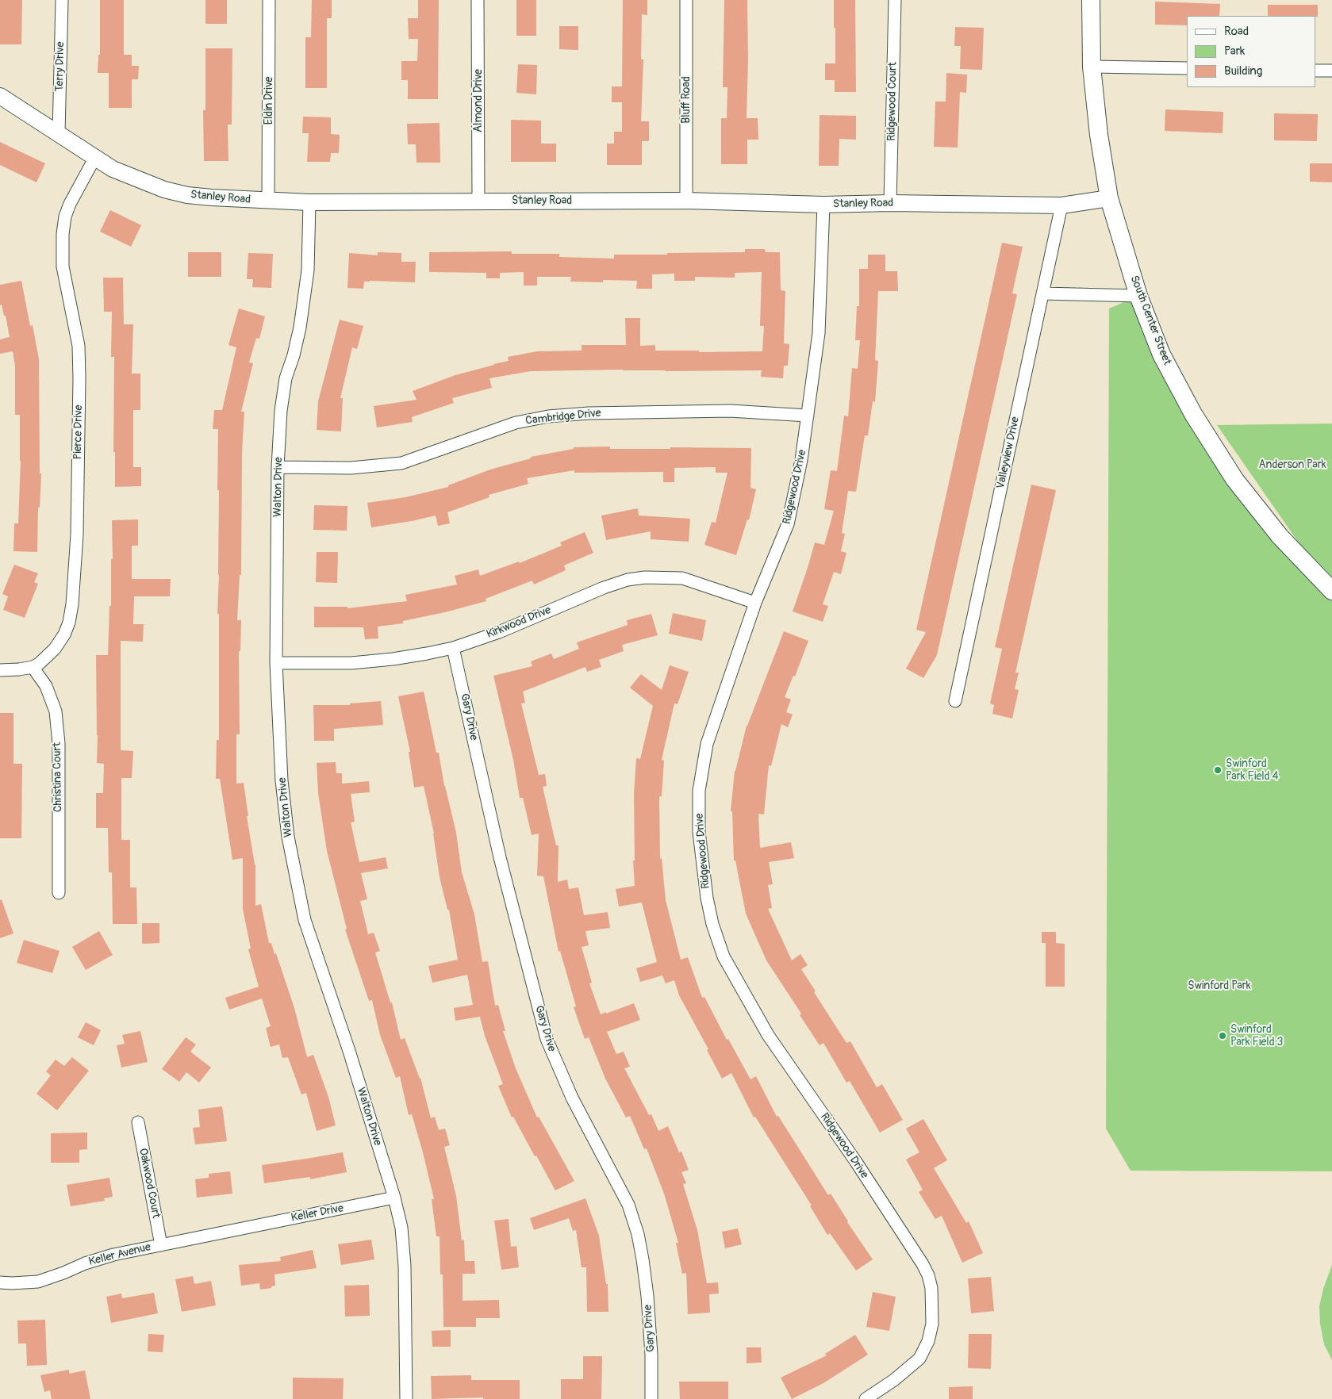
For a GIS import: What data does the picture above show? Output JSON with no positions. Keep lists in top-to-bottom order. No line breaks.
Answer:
{"streets":{"main road":["South Center Street"],"street":["Terry Drive","Bluff Road","Eldin Drive","Almond Drive","Ridgewood Court","Stanley Road","Cambridge Drive","Pierce Drive","Valleyview Drive","Walton Drive","Ridgewood Drive","Kirkwood Drive","Gary Drive","Christina Court","Oakwood Court","Keller Drive","Keller Avenue"]},"crossings":[["Terry Drive","Stanley Road"],["Bluff Road","Stanley Road"],["Eldin Drive","Stanley Road"],["Almond Drive","Stanley Road"],["Ridgewood Court","Stanley Road"],["Stanley Road","South Center Street"],["Stanley Road","Pierce Drive"],["Stanley Road","Valleyview Drive"],["Stanley Road","Walton Drive"],["Stanley Road","Ridgewood Drive"],["Cambridge Drive","Walton Drive"],["Cambridge Drive","Ridgewood Drive"],["Pierce Drive","Christina Court"],["Walton Drive","Kirkwood Drive"],["Walton Drive","Keller Drive"],["Ridgewood Drive","Kirkwood Drive"],["Kirkwood Drive","Gary Drive"],["Oakwood Court","Keller Avenue"],["Keller Drive","Keller Avenue"]],"parks":["Anderson Park","Swinford Park"],"places":["Swinford Park Field 4","Swinford Park Field 3"],"legend":["Road","Park","Building"]}
